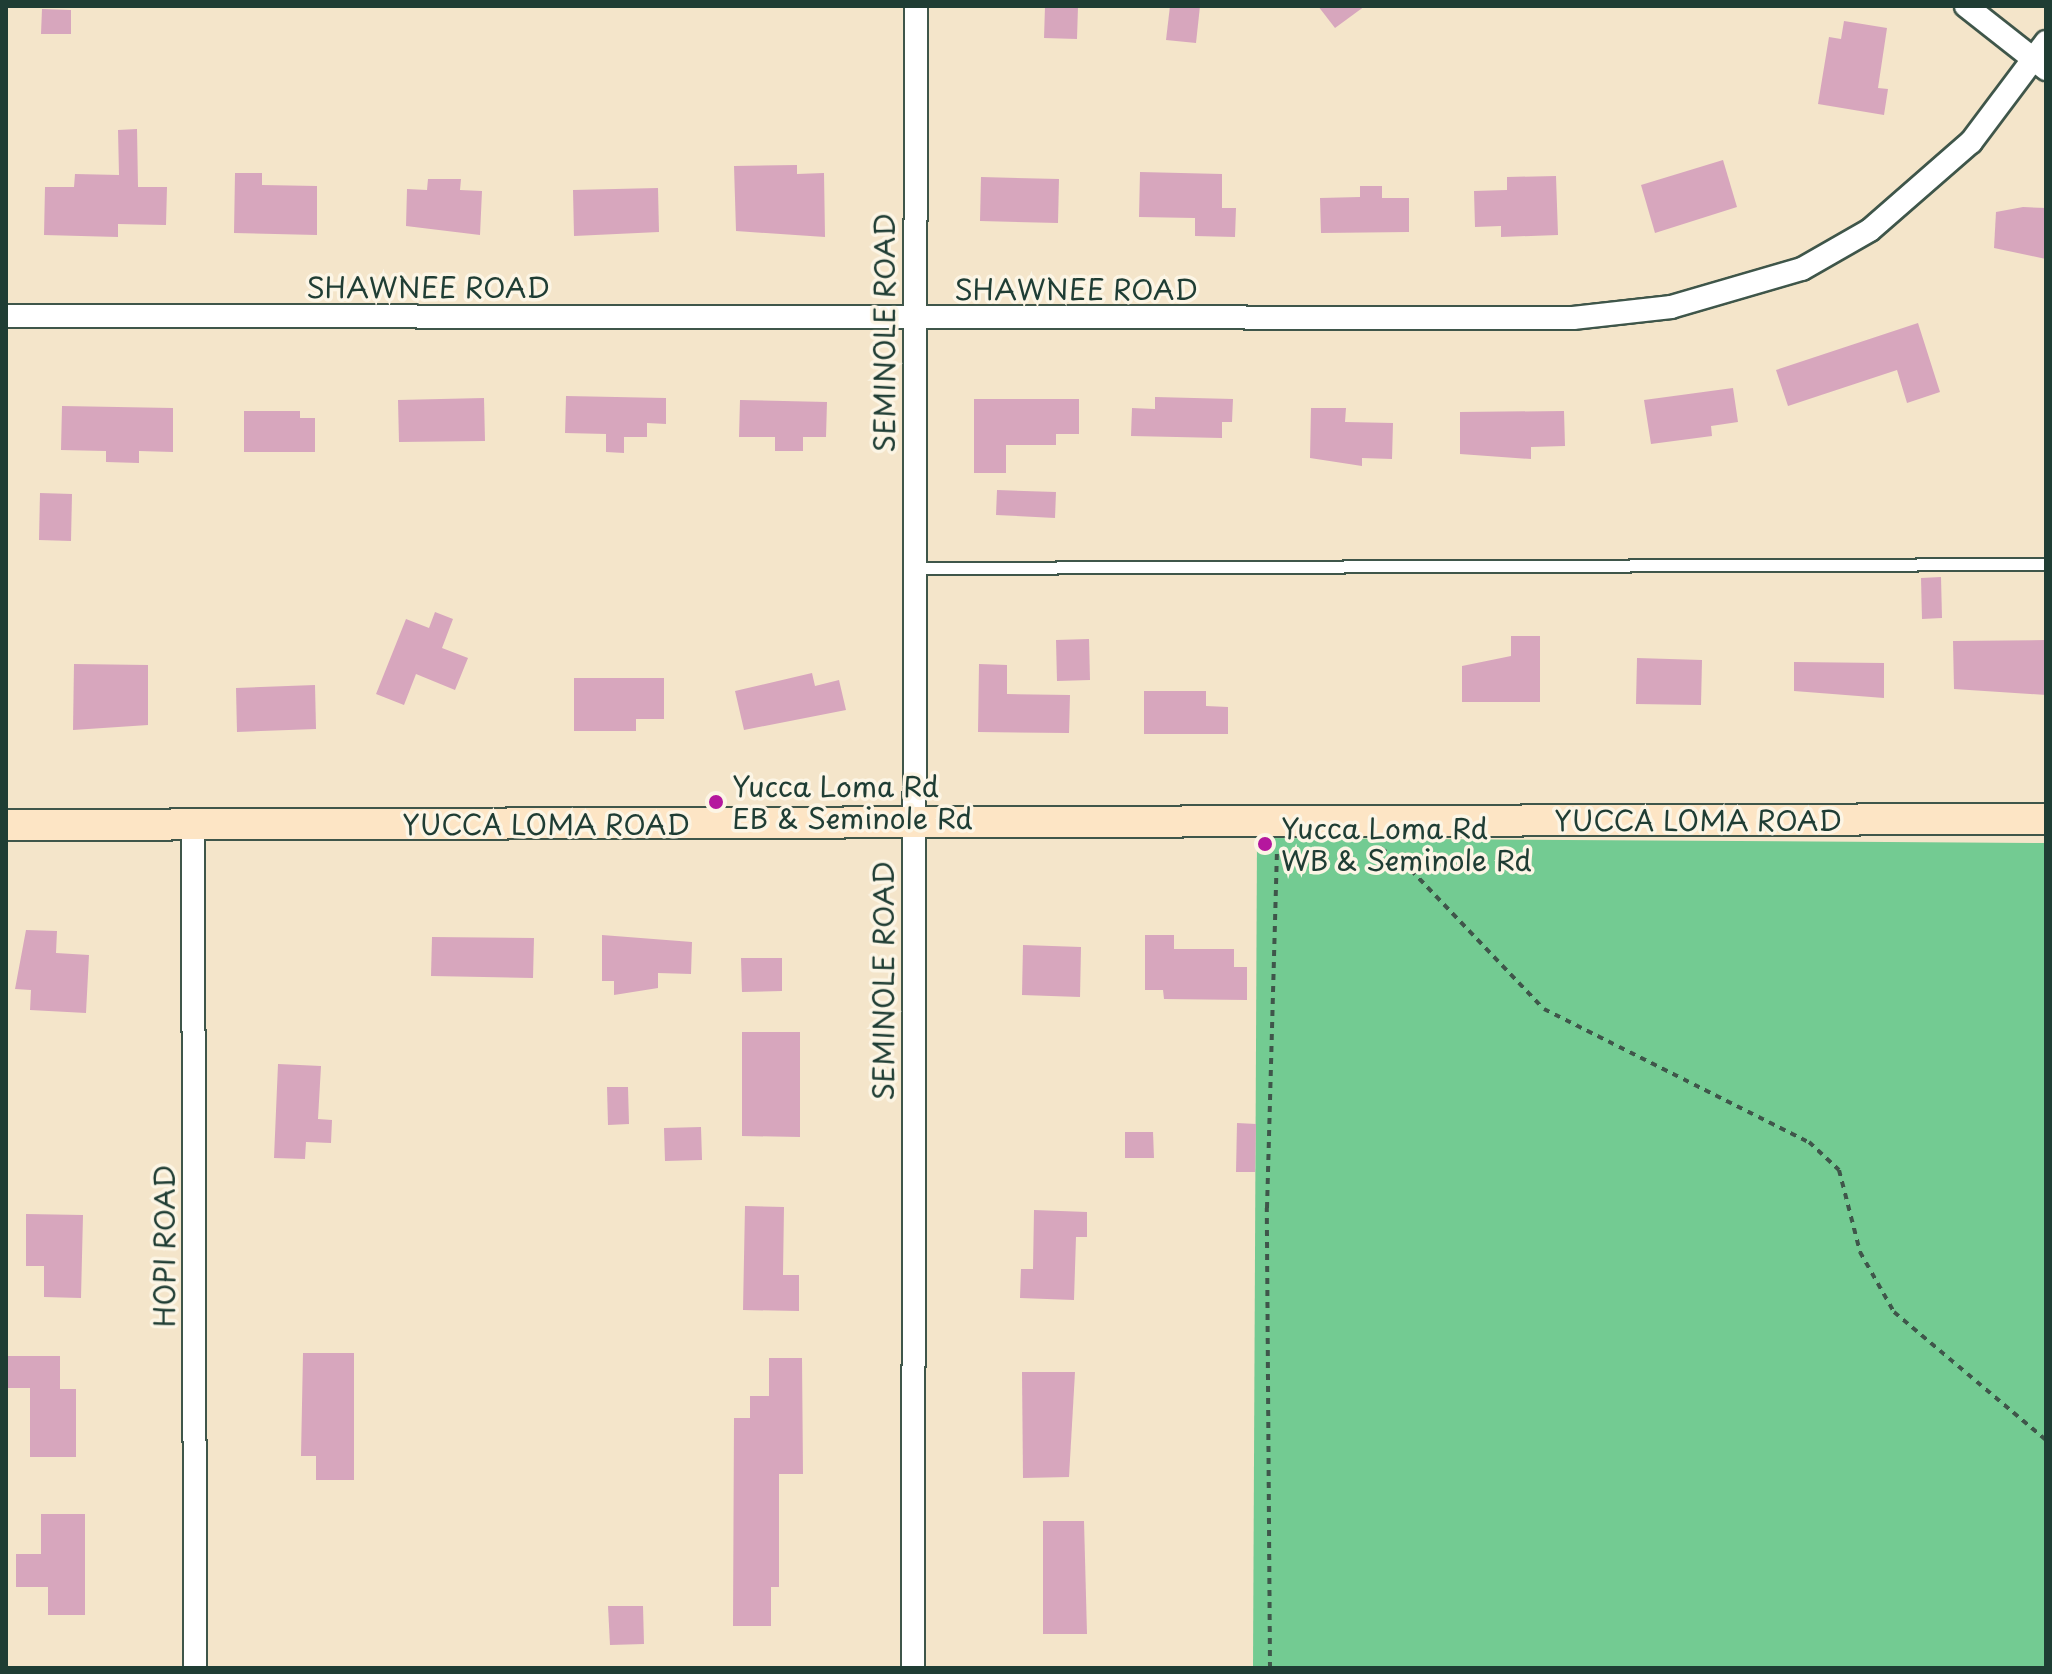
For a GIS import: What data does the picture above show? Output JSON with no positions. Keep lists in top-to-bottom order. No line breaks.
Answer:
{"streets":{"main road":["YUCCA LOMA ROAD"],"street":["SHAWNEE ROAD","SEMINOLE ROAD","HOPI ROAD"]},"crossings":[["SHAWNEE ROAD","SEMINOLE ROAD"],["SEMINOLE ROAD","YUCCA LOMA ROAD"],["YUCCA LOMA ROAD","HOPI ROAD"]],"places":["Yucca Loma Rd EB & Seminole Rd","Yucca Loma Rd WB & Seminole Rd"]}
